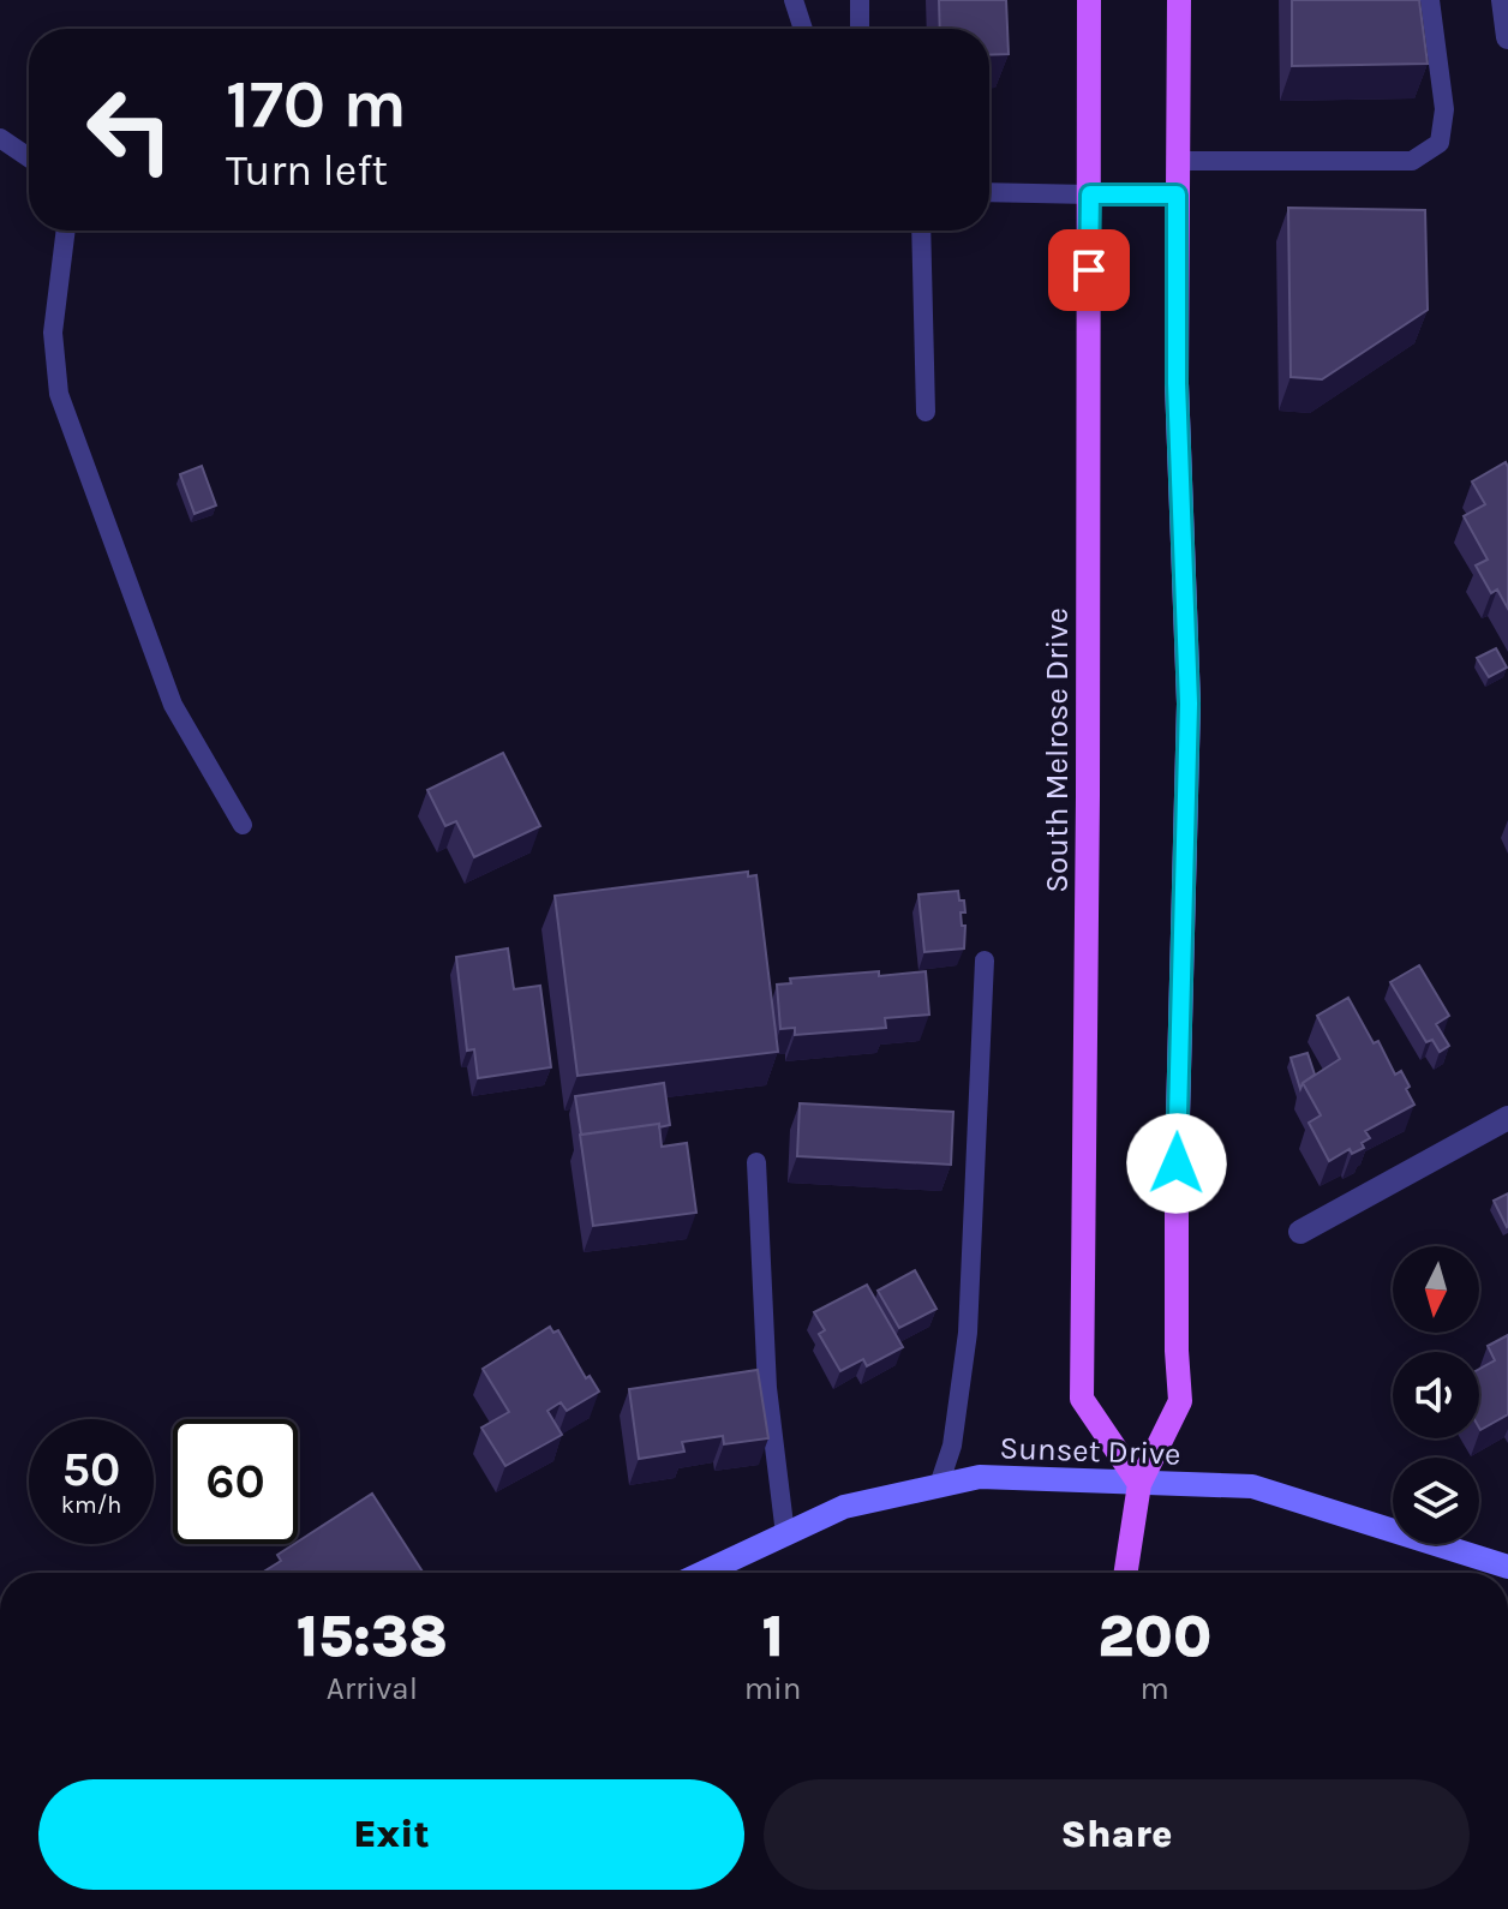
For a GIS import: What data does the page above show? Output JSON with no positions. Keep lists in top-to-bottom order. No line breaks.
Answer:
{"streets":{"main road":["South Melrose Drive","Sunset Drive"]},"crossings":[["South Melrose Drive","Sunset Drive"]],"north":"bottom","page":{"turn":["170 m","Turn left"],"speed":"50 km/h","limit":"60","eta":["15:38","Arrival","1","min","200","m"],"buttons":["Exit","Share"]}}
